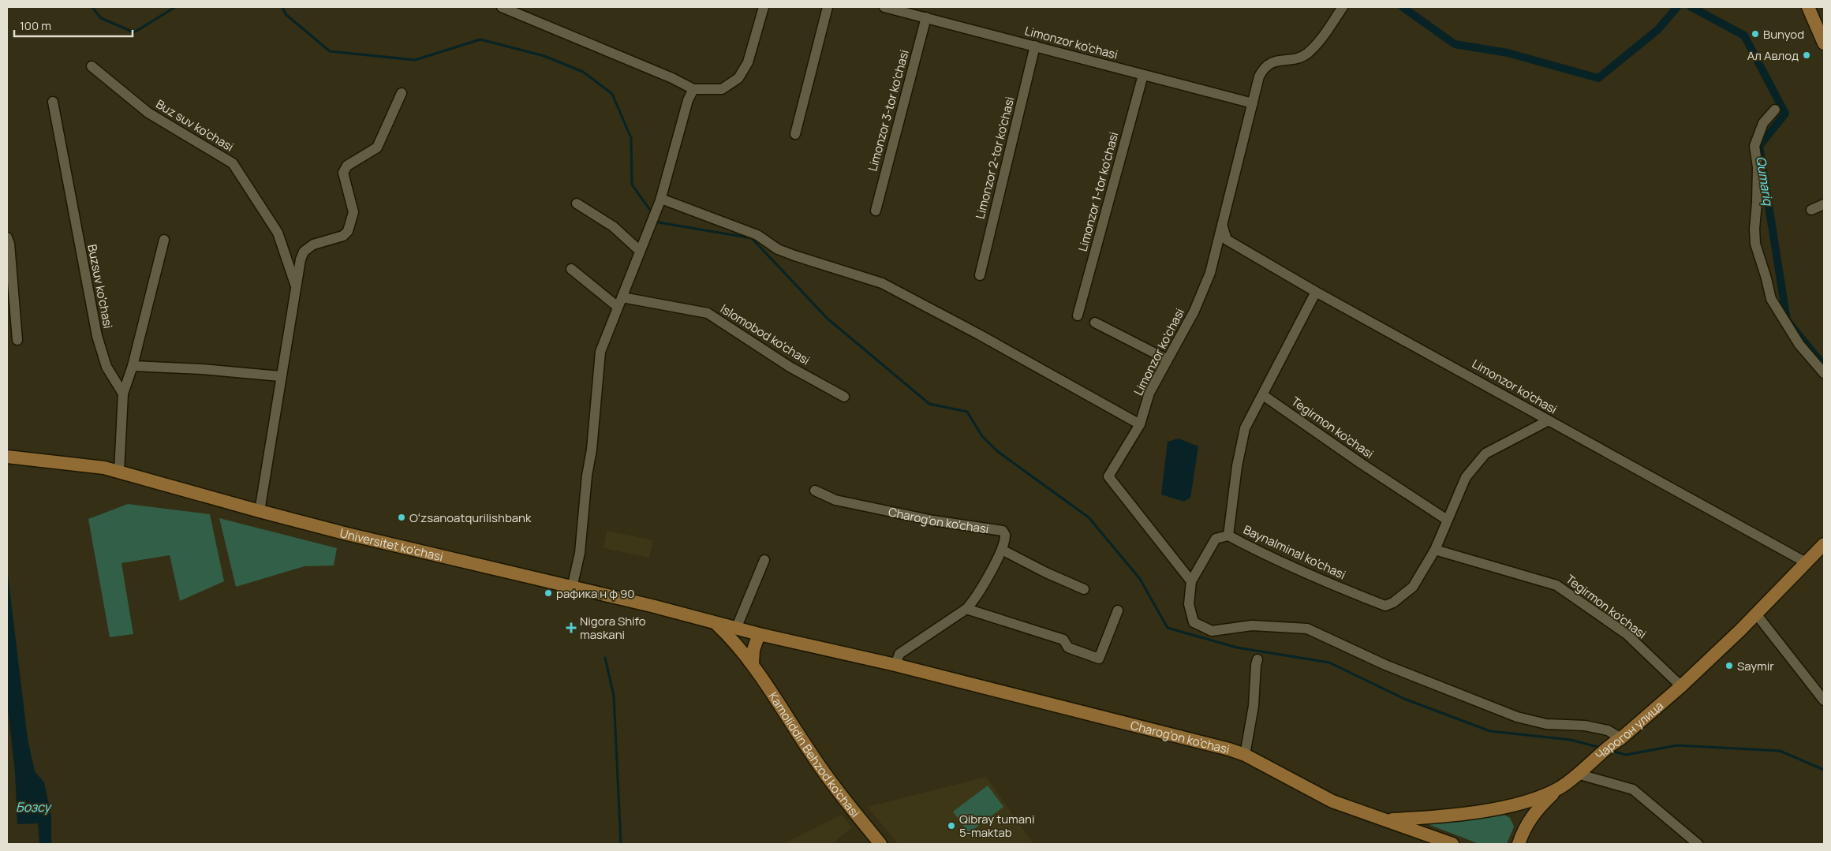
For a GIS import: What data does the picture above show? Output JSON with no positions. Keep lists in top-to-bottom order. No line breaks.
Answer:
{"streets":{"main road":["Charog'on ko'chasi","Universitet ko'chasi","Чарогон улица","Kamoliddin Behzod ko'chasi"],"street":["Limonzor ko'chasi","Limonzor 3-tor ko'chasi","Buz suv ko'chasi","Limonzor 2-tor ko'chasi","Limonzor 1-tor ko'chasi","Buzsuv ko'chasi","Islomobod ko'chasi","Tegirmon ko'chasi","Baynalminal ko'chasi"]},"crossings":[["Limonzor ko'chasi","Limonzor 3-tor ko'chasi"],["Limonzor ko'chasi","Limonzor 2-tor ko'chasi"],["Limonzor ko'chasi","Limonzor 1-tor ko'chasi"],["Limonzor ko'chasi","Baynalminal ko'chasi"],["Limonzor ko'chasi","Чарогон улица"],["Tegirmon ko'chasi","Baynalminal ko'chasi"],["Tegirmon ko'chasi","Чарогон улица"],["Charog'on ko'chasi","Universitet ko'chasi"],["Charog'on ko'chasi","Чарогон улица"],["Universitet ko'chasi","Kamoliddin Behzod ko'chasi"],["Baynalminal ko'chasi","Чарогон улица"]],"water":["Qumariq","Бозсу"],"places":{"other":["Bunyod","Ал Авлод","Oʻzsanoatqurilishbank","рафика н ф 90","Saymir","Qibray tumani 5-maktab"],"health":["Nigora Shifo maskani"]},"scale_bar":"100 m"}
